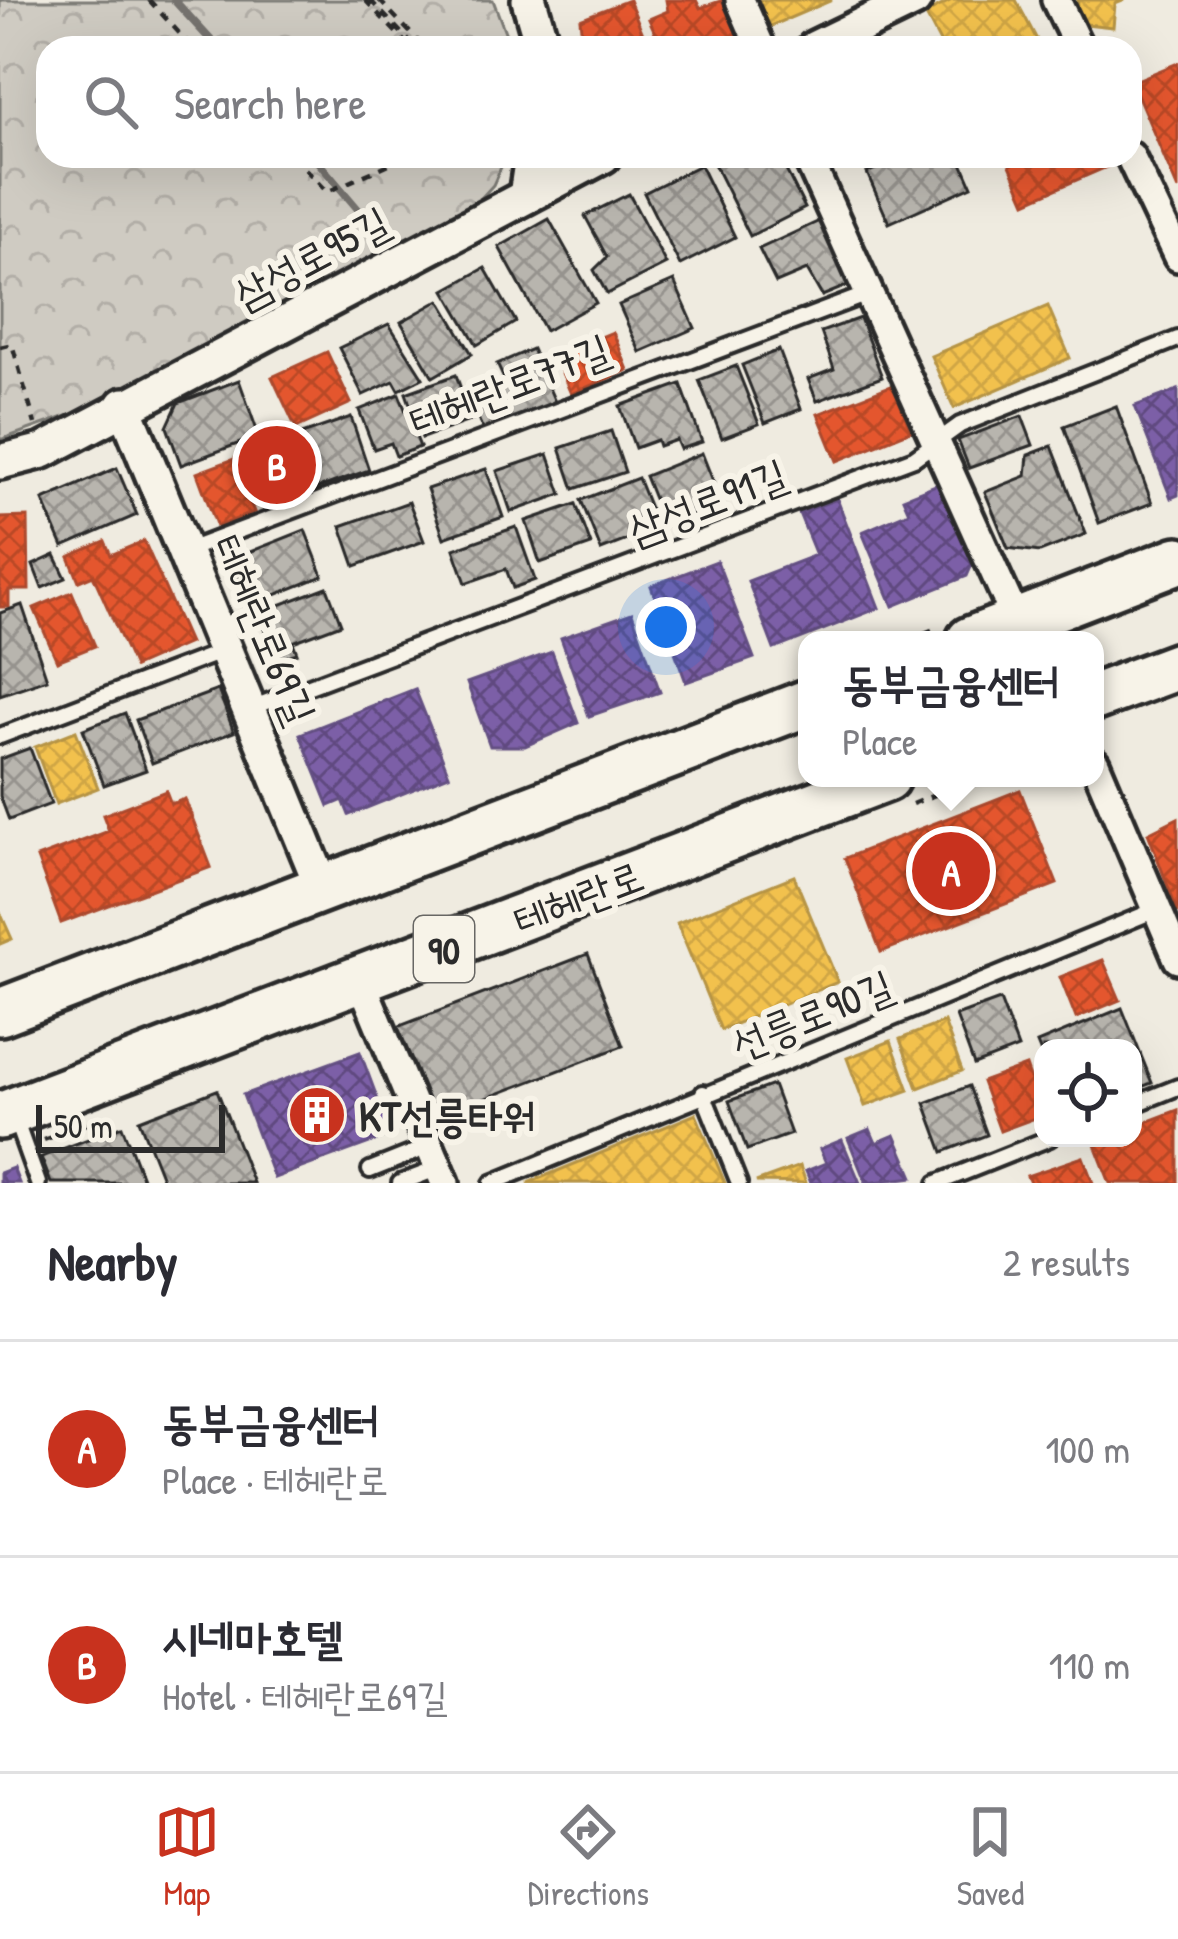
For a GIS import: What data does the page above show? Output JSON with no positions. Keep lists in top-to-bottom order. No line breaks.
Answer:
{"streets":{"main road":["테헤란로","90"],"street":["삼성로95길","테헤란로69길"],"lane":["테헤란로77길","삼성로91길","선릉로90길"]},"crossings":[["삼성로95길","테헤란로69길"],["테헤란로77길","테헤란로69길"],["삼성로91길","테헤란로69길"],["테헤란로69길","90"]],"places":{"building":["KT선릉타워"]},"scale_bar":"50 m","page":{"search":"Search here","pins":["B","A"],"popup":["동부금융센터","Place"],"scale":"50 m","heading":["Nearby","2 results"],"list":[{"mark":"A","name":"동부금융센터","note":"Place · 테헤란로","value":"100 m"},{"mark":"B","name":"시네마호텔","note":"Hotel · 테헤란로69길","value":"110 m"}],"nav":["Map","Directions","Saved"]}}
